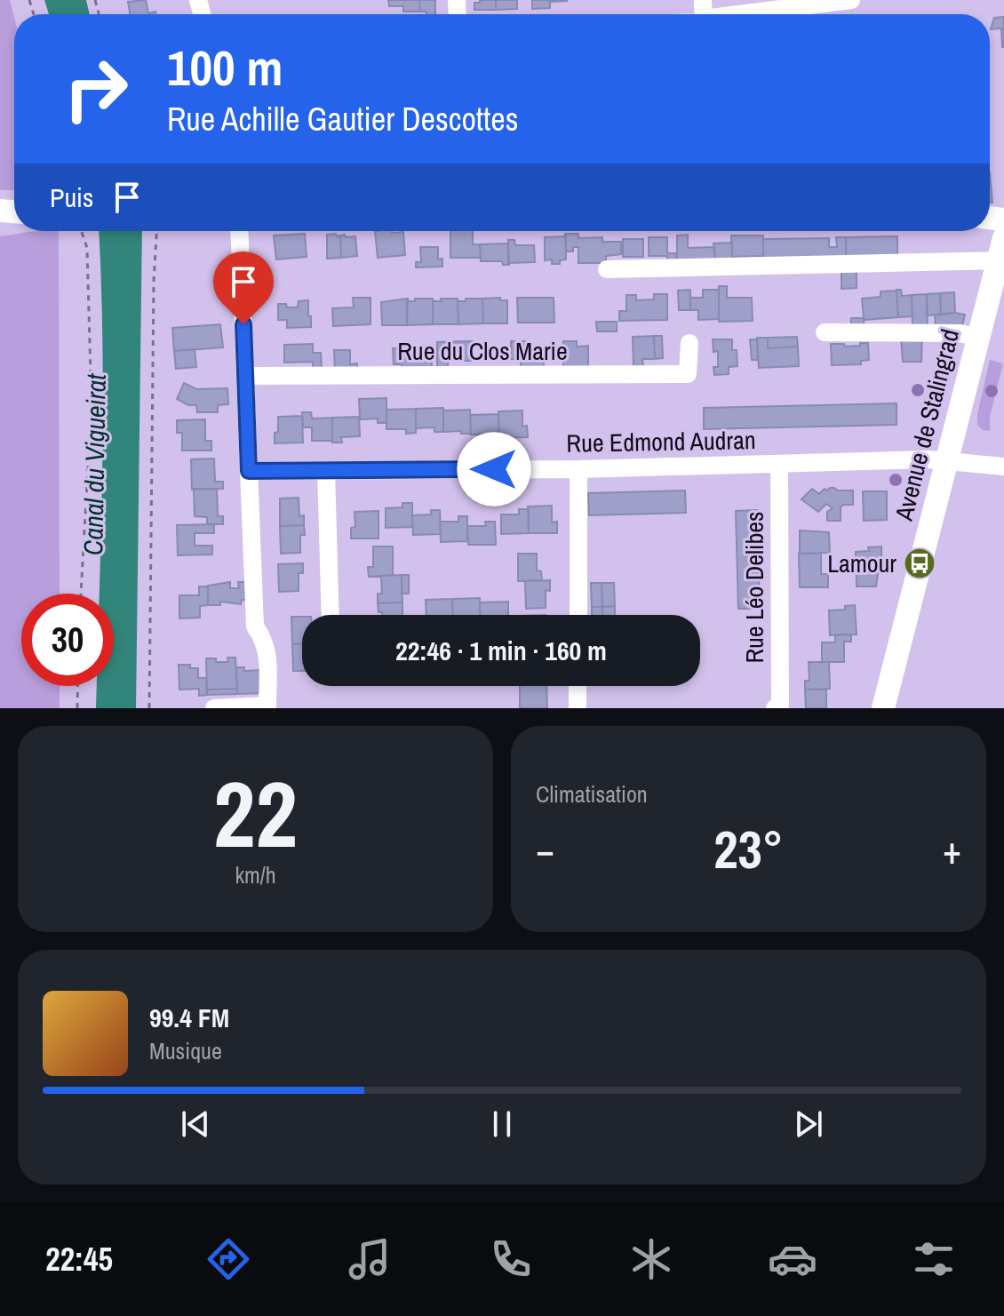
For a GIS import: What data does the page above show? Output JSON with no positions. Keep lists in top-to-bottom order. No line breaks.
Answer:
{"streets":{"main road":["Avenue de Stalingrad"],"street":["Rue du Clos Marie","Rue Edmond Audran","Rue Léo Delibes"]},"crossings":[["Avenue de Stalingrad","Rue Edmond Audran"],["Rue Edmond Audran","Rue Léo Delibes"]],"water":["Canal du Vigueirat"],"places":{"bus stop":["Lamour"]},"page":{"turn":["100 m","Rue Achille Gautier Descottes"],"then":"Puis","limit":"30","trip":"22:46 · 1 min · 160 m","tile":[["22","km/h"],"Climatisation"],"heat":["−","23°","+"],"song":["99.4 FM","Musique"],"tabs":"22:45"}}
